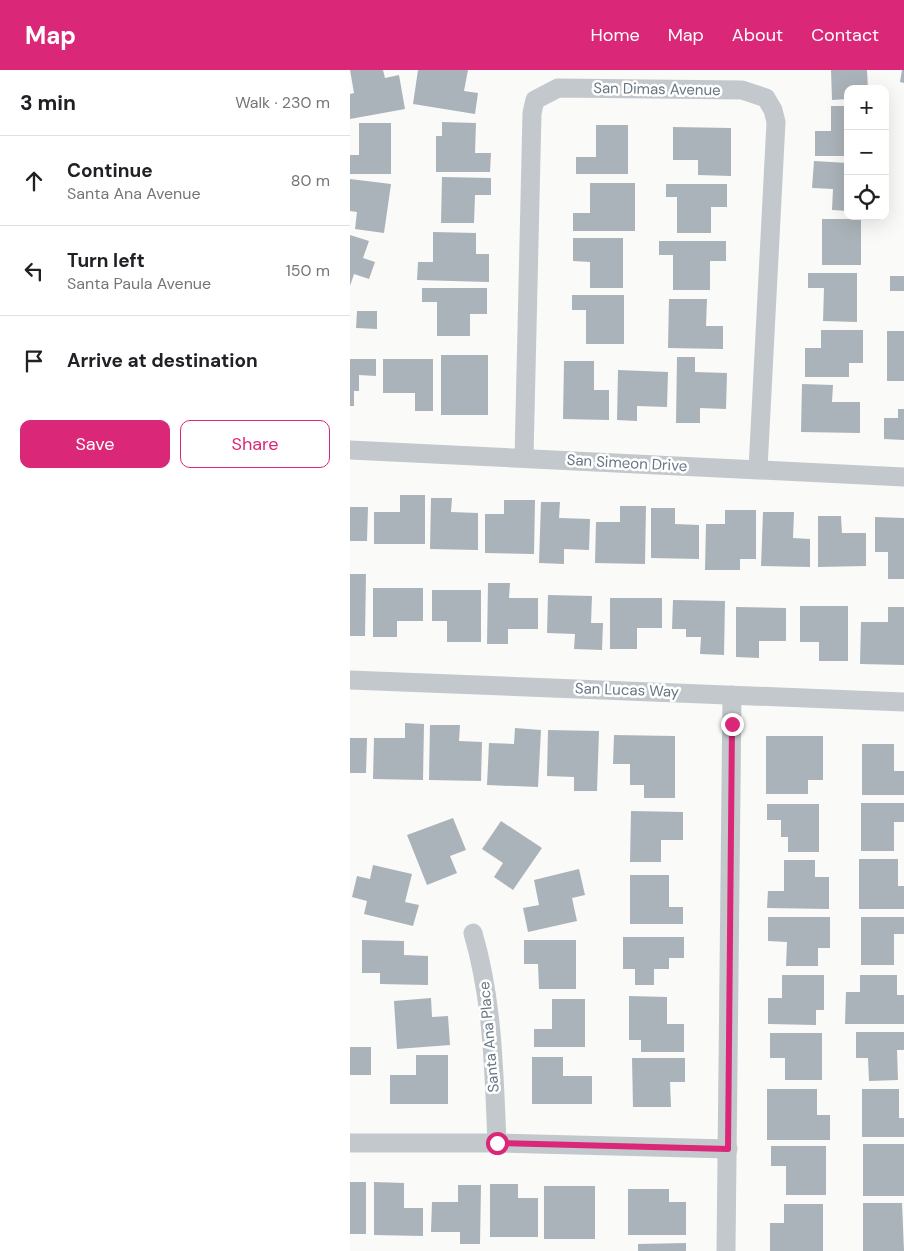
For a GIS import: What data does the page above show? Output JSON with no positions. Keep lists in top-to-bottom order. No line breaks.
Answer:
{"streets":{"street":["San Dimas Avenue","San Simeon Drive","San Lucas Way","Santa Ana Place"]},"crossings":[["San Dimas Avenue","San Simeon Drive"]],"page":{"header":"Map","nav":["Home","Map","About","Contact"],"heading":["3 min","Walk · 230 m"],"map_buttons":["+","−"],"list":[["Continue","Santa Ana Avenue","80 m"],["Turn left","Santa Paula Avenue","150 m"],"Arrive at destination"],"buttons":["Save","Share"]}}
